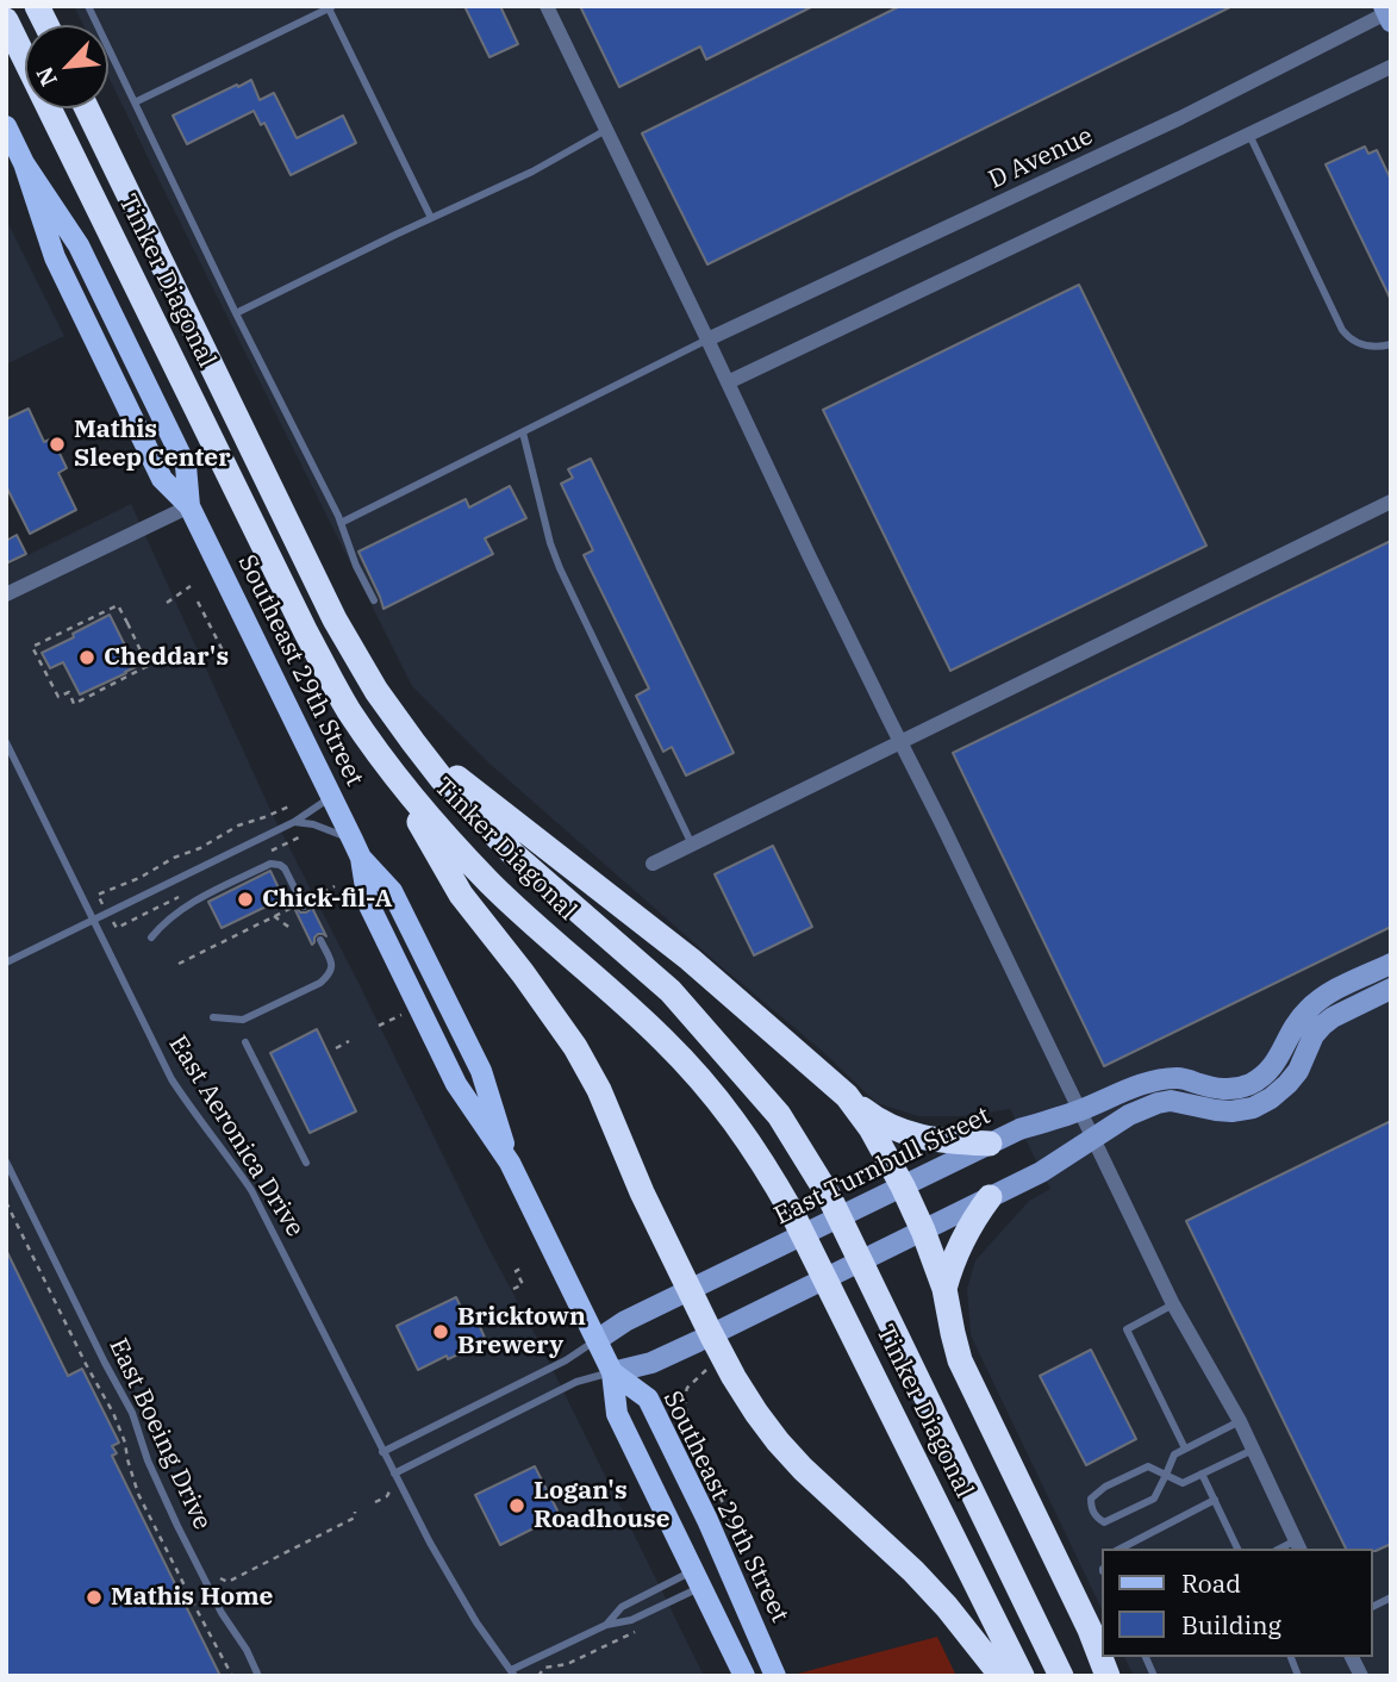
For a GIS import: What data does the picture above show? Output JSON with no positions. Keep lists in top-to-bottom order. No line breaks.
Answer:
{"streets":{"highway":["Tinker Diagonal"],"main road":["Southeast 29th Street"],"street":["D Avenue","East Turnbull Street"],"lane":["East Aeronica Drive","East Boeing Drive"]},"crossings":[["Southeast 29th Street","East Turnbull Street"],["East Aeronica Drive","East Turnbull Street"]],"places":["Mathis Sleep Center","Cheddar's","Chick-fil-A","Bricktown Brewery","Logan's Roadhouse","Mathis Home"],"legend":["Road","Building"],"north":"bottom left"}
